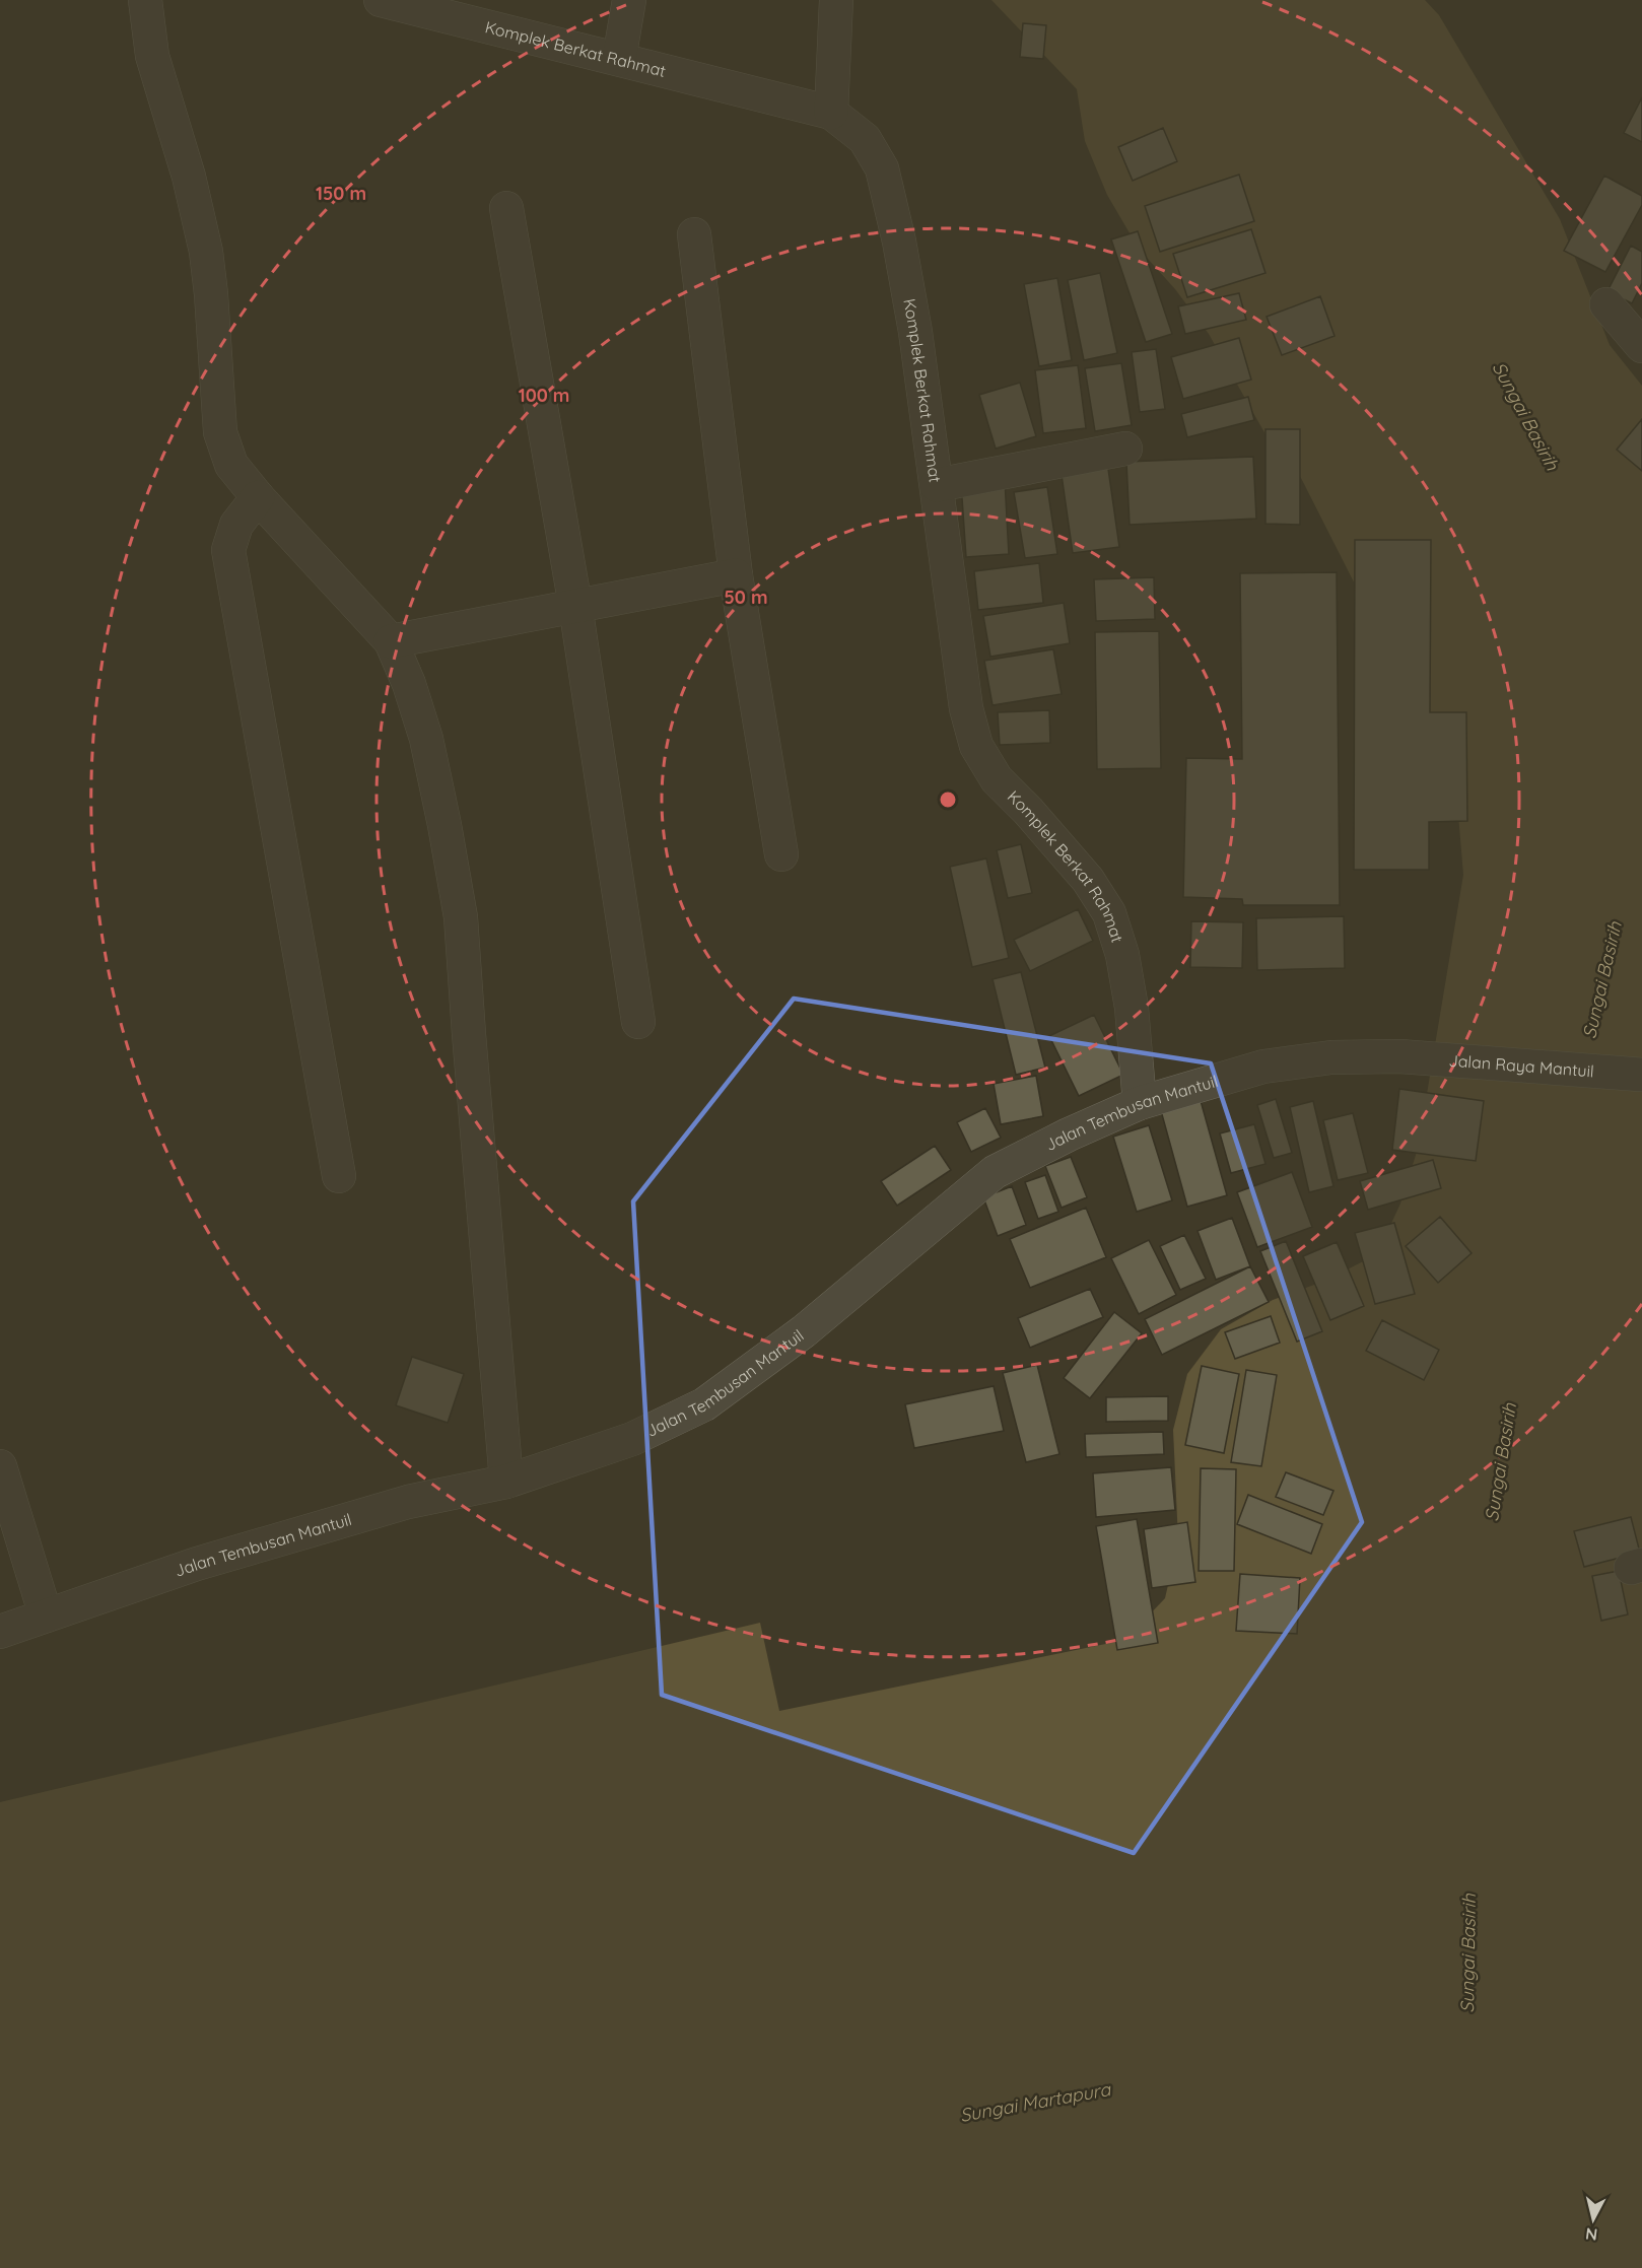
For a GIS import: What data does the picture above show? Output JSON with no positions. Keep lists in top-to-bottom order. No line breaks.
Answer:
{"streets":{"street":["Komplek Berkat Rahmat","Jalan Raya Mantuil","Jalan Tembusan Mantuil"]},"crossings":[["Komplek Berkat Rahmat","Jalan Tembusan Mantuil"],["Jalan Raya Mantuil","Jalan Tembusan Mantuil"]],"water":["Sungai Basirih","Sungai Martapura"],"north":"bottom","rings":["150 m","100 m","50 m"]}
